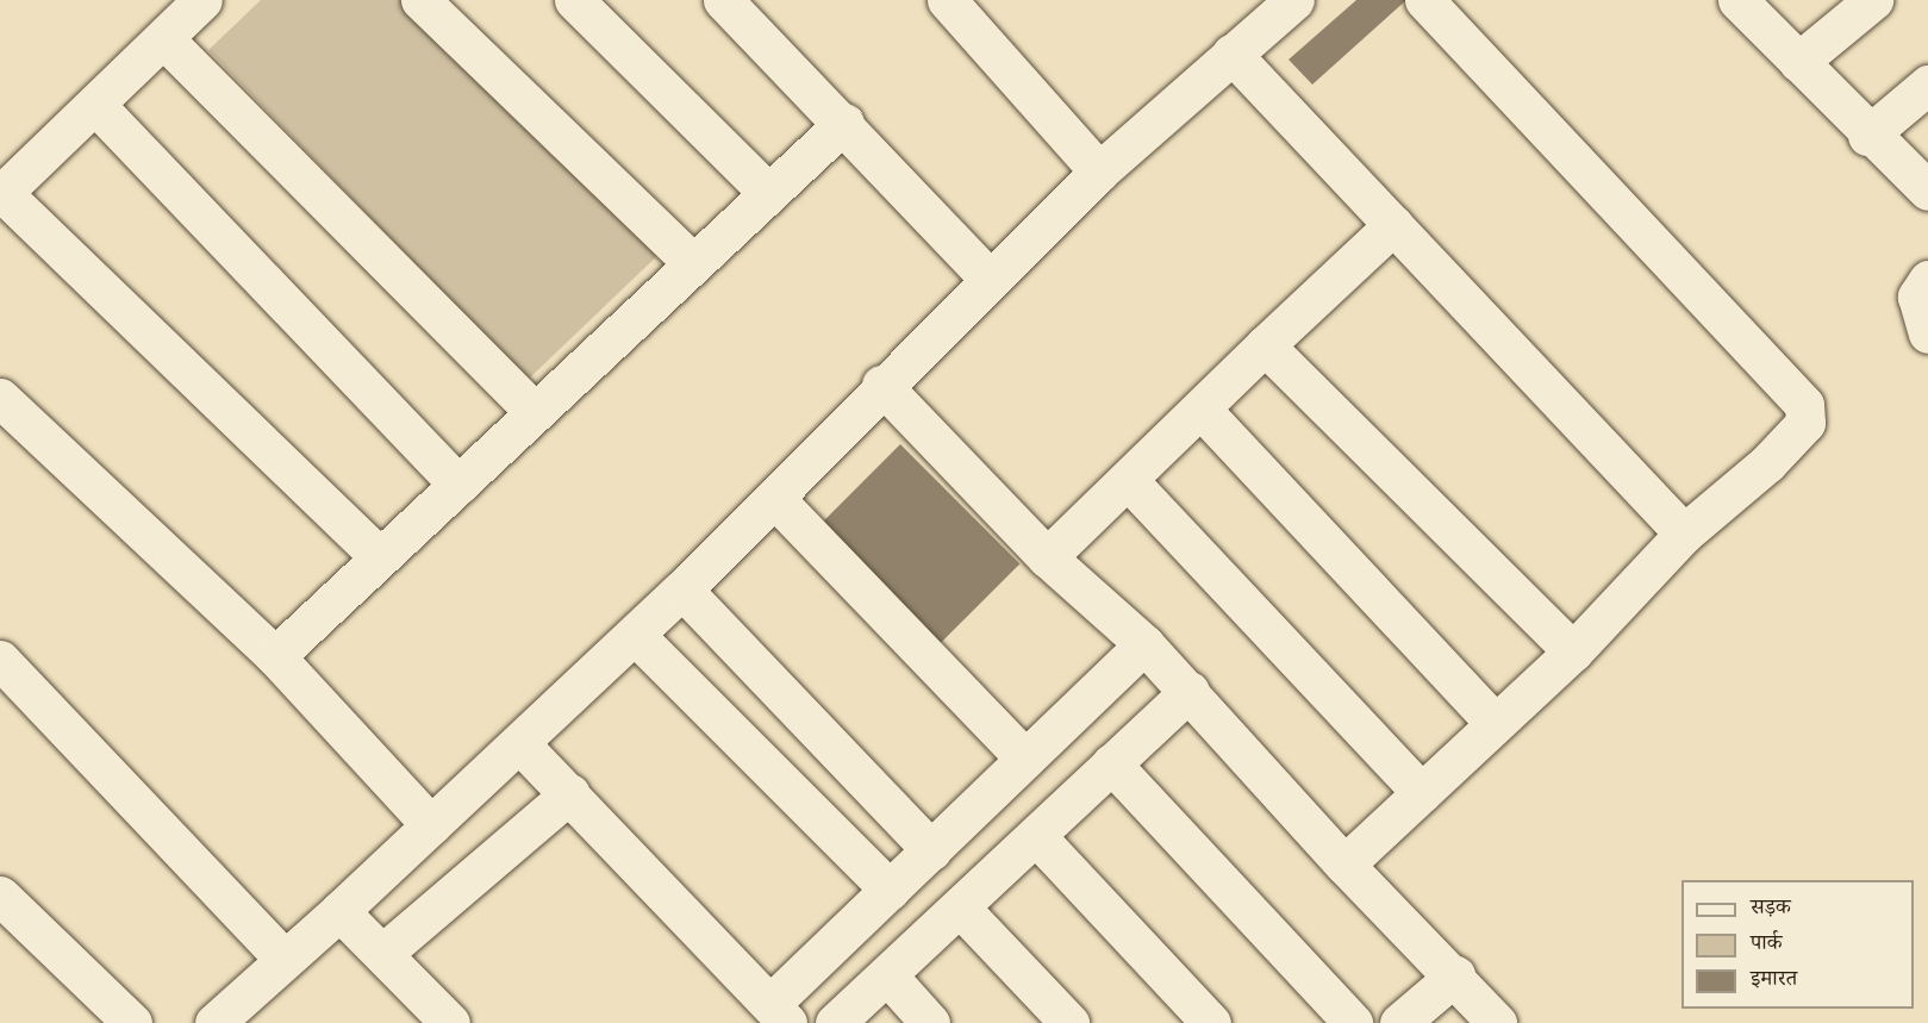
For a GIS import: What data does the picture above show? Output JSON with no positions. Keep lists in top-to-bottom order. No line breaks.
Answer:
{"legend":["सड़क","पार्क","इमारत"]}
